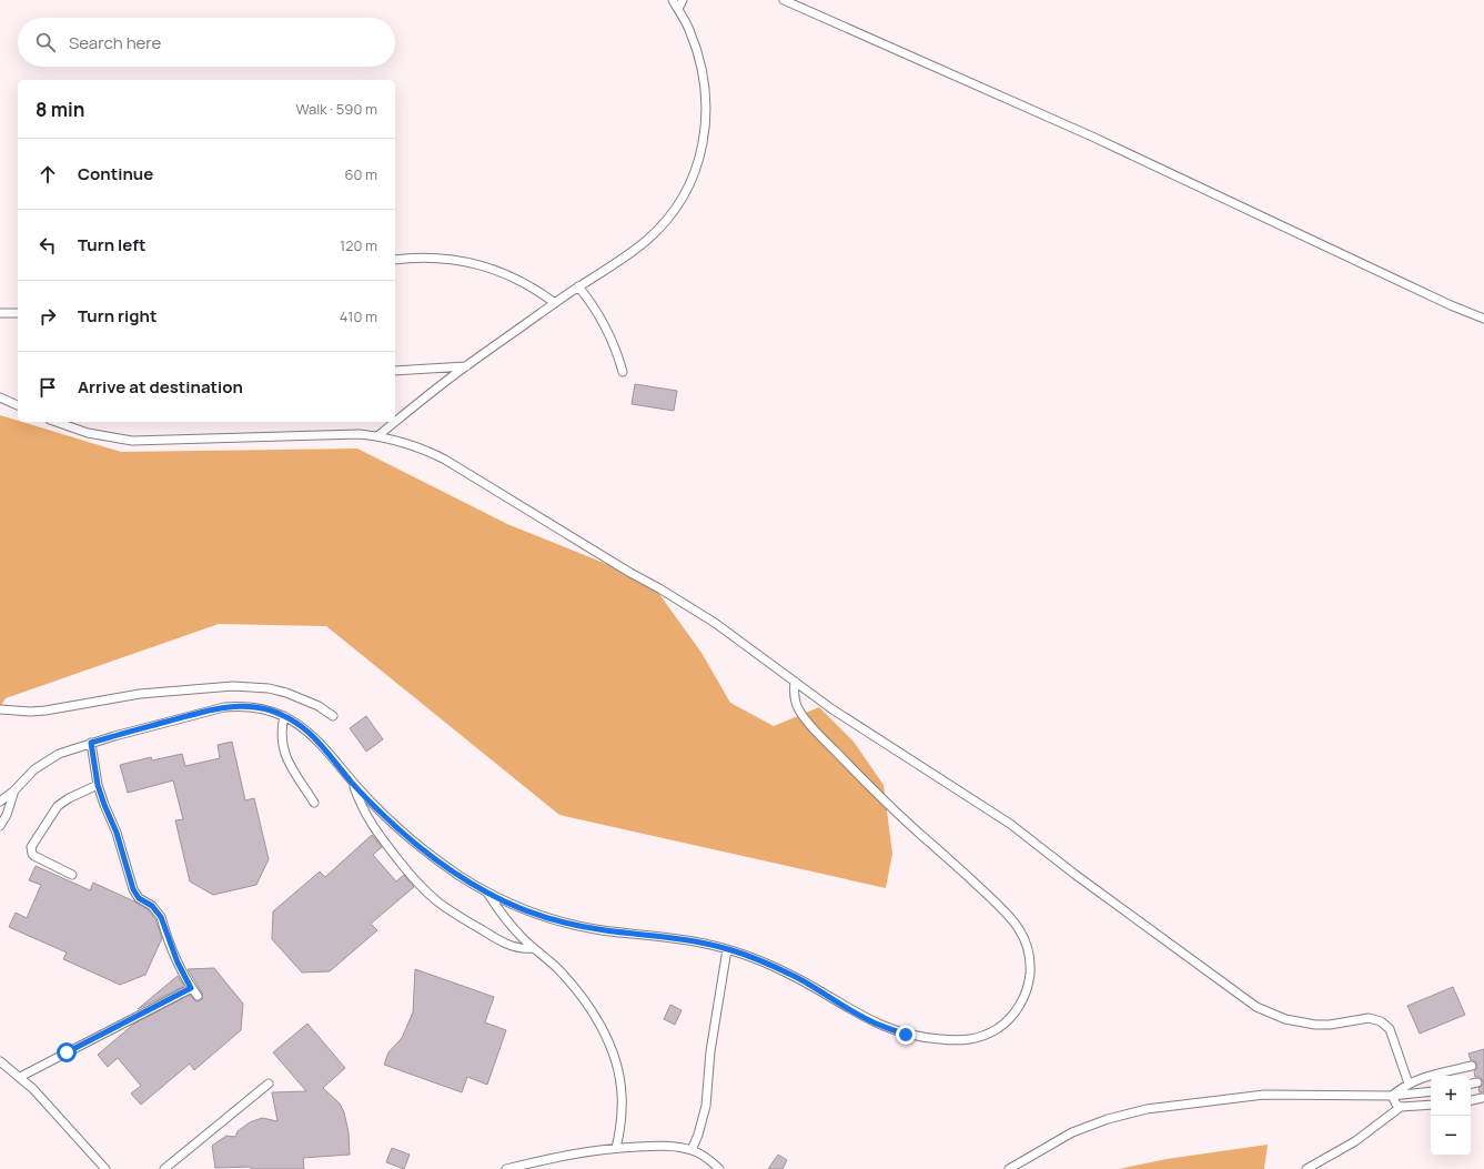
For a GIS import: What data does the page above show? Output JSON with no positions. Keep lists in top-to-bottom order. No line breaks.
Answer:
{"page":{"search":"Search here","heading":["8 min","Walk · 590 m"],"list":[["Continue","60 m"],["Turn left","120 m"],["Turn right","410 m"],"Arrive at destination"],"map_buttons":["+","−"]}}
